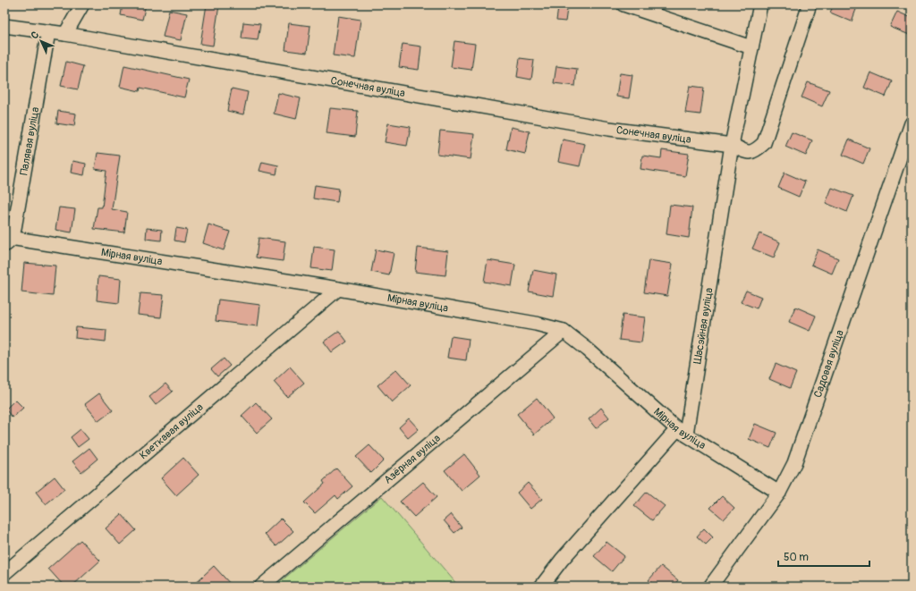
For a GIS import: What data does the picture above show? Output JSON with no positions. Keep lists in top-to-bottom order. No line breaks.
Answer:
{"streets":{"street":["Сонечная вуліца","Палявая вуліца","Мірная вуліца","Шасэйная вуліца","Садовая вуліца","Кветкавая вуліца","Азёрная вуліца"]},"crossings":[["Сонечная вуліца","Палявая вуліца"],["Сонечная вуліца","Шасэйная вуліца"],["Палявая вуліца","Мірная вуліца"],["Мірная вуліца","Шасэйная вуліца"],["Мірная вуліца","Садовая вуліца"],["Мірная вуліца","Кветкавая вуліца"],["Мірная вуліца","Азёрная вуліца"]],"scale_bar":"50 m","north":"top left"}
